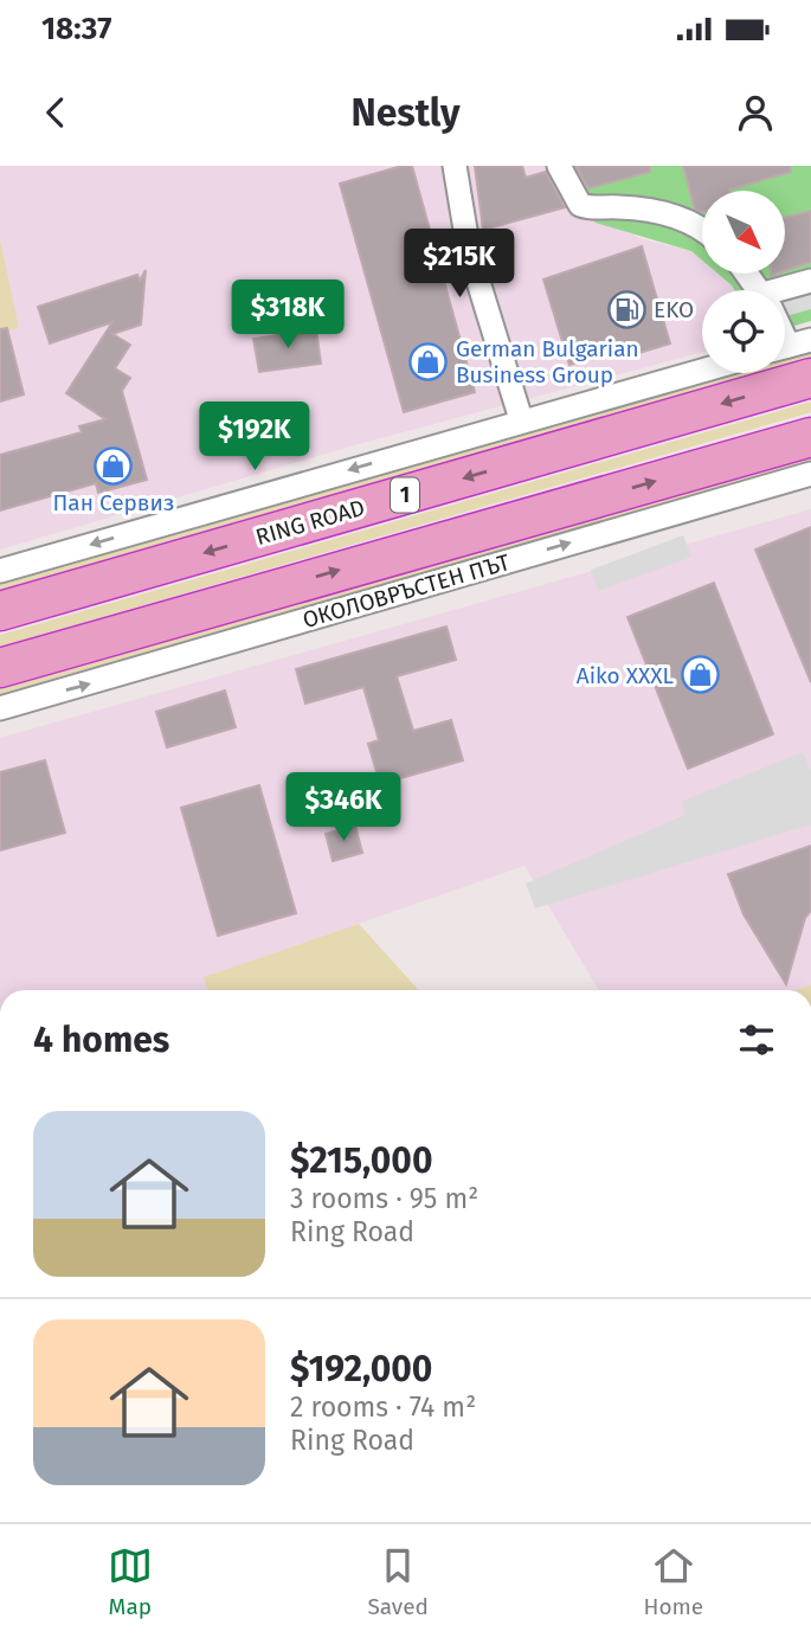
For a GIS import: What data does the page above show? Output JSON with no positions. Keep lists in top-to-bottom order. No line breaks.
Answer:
{"streets":{"highway":["1","RING ROAD"],"street":["ОКОЛОВРЪСТЕН ПЪТ"]},"places":{"fuel station":["EKO"],"shop":["German Bulgarian Business Group","Пан Сервиз","Aiko XXXL"]},"north":"bottom right","page":{"status":"18:37","header":"Nestly","price":["$215K","$318K","$192K","$346K"],"heading":"4 homes","list":[{"name":"$215,000","note":"3 rooms · 95 m² · Ring Road"},{"name":"$192,000","note":"2 rooms · 74 m² · Ring Road"}],"tabs":["Map","Saved","Home"]}}
